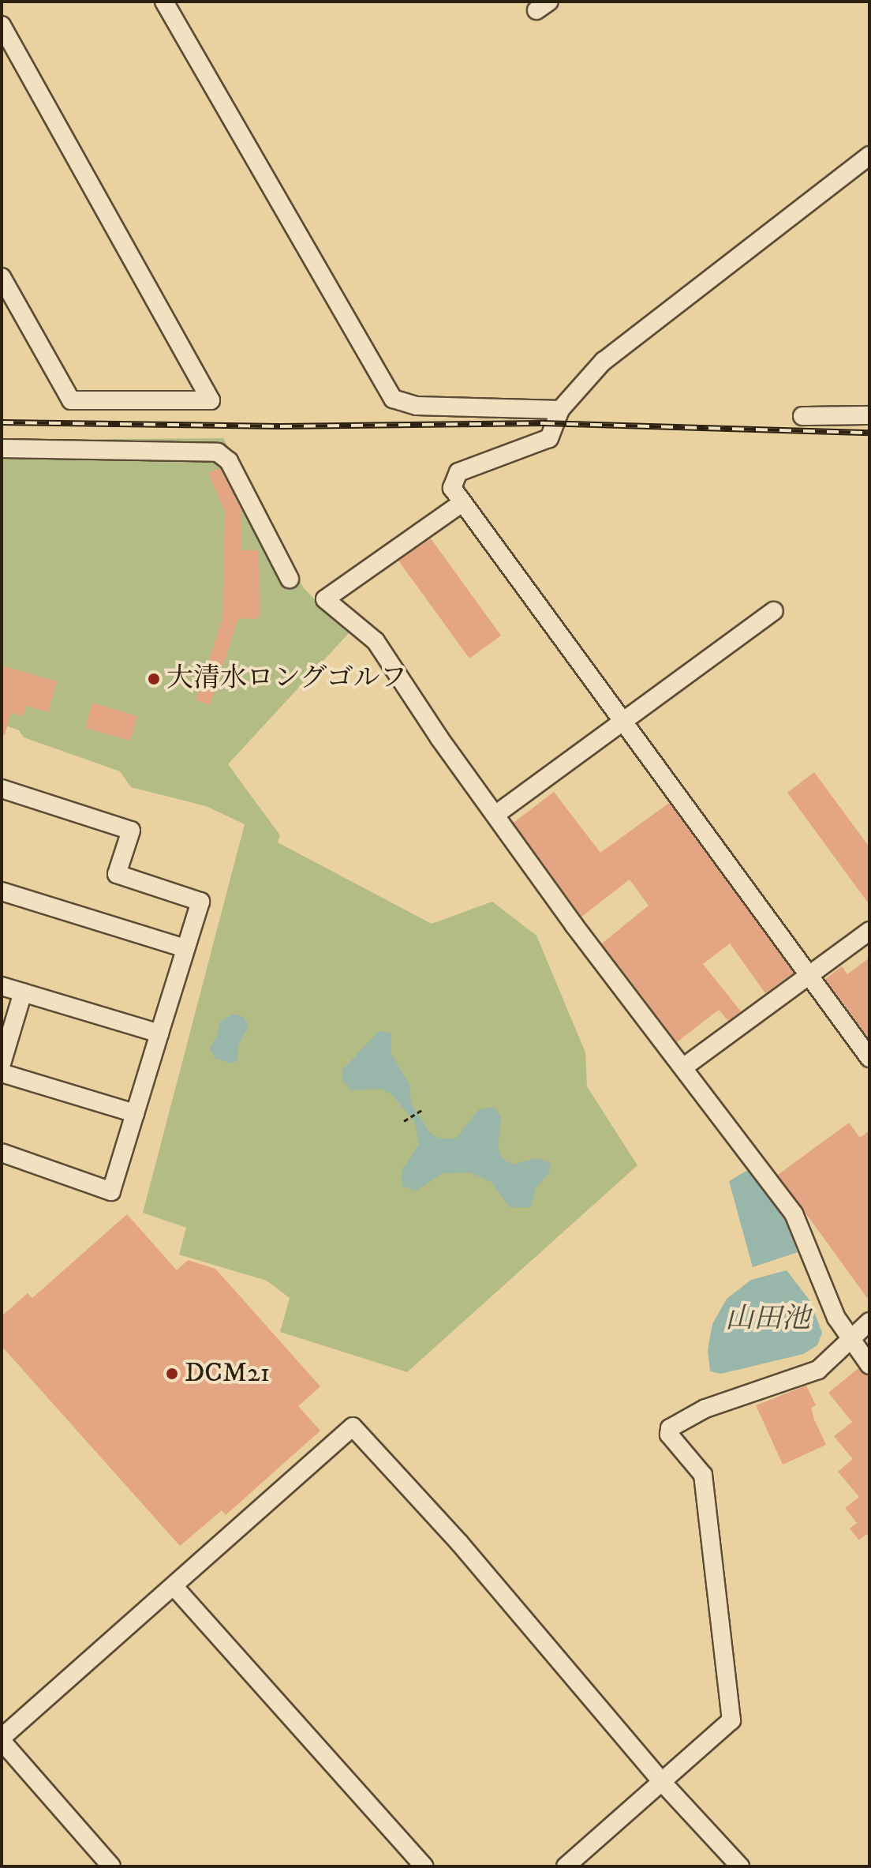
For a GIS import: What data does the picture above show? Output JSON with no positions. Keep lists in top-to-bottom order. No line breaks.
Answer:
{"water":["山田池"],"places":["大清水ロングゴルフ","DCM21"]}
